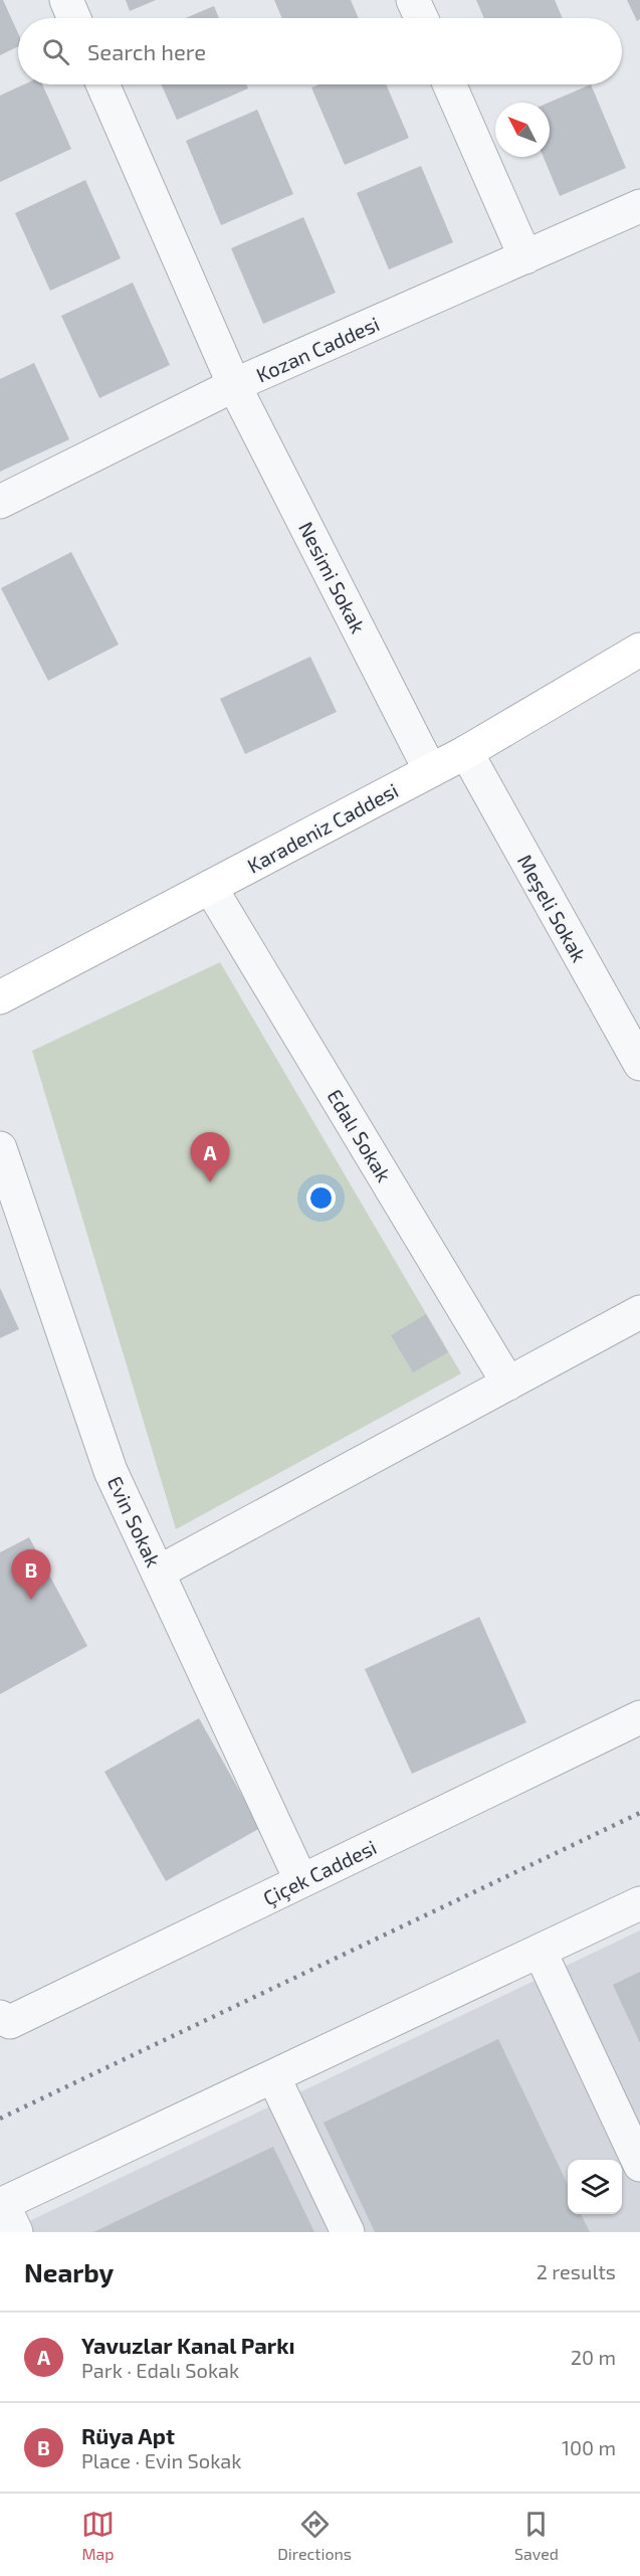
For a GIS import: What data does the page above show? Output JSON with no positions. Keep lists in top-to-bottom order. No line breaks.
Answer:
{"streets":{"street":["Kozan Caddesi","Nesimi Sokak","Karadeniz Caddesi","Meşeli Sokak","Edalı Sokak","Evin Sokak","Çiçek Caddesi"]},"crossings":[["Kozan Caddesi","Nesimi Sokak"],["Nesimi Sokak","Karadeniz Caddesi"],["Karadeniz Caddesi","Meşeli Sokak"],["Karadeniz Caddesi","Edalı Sokak"],["Evin Sokak","Çiçek Caddesi"]],"north":"top left","page":{"search":"Search here","pins":["A","B"],"heading":["Nearby","2 results"],"list":[{"mark":"A","name":"Yavuzlar Kanal Parkı","note":"Park · Edalı Sokak","value":"20 m"},{"mark":"B","name":"Rüya Apt","note":"Place · Evin Sokak","value":"100 m"}],"nav":["Map","Directions","Saved"]}}
